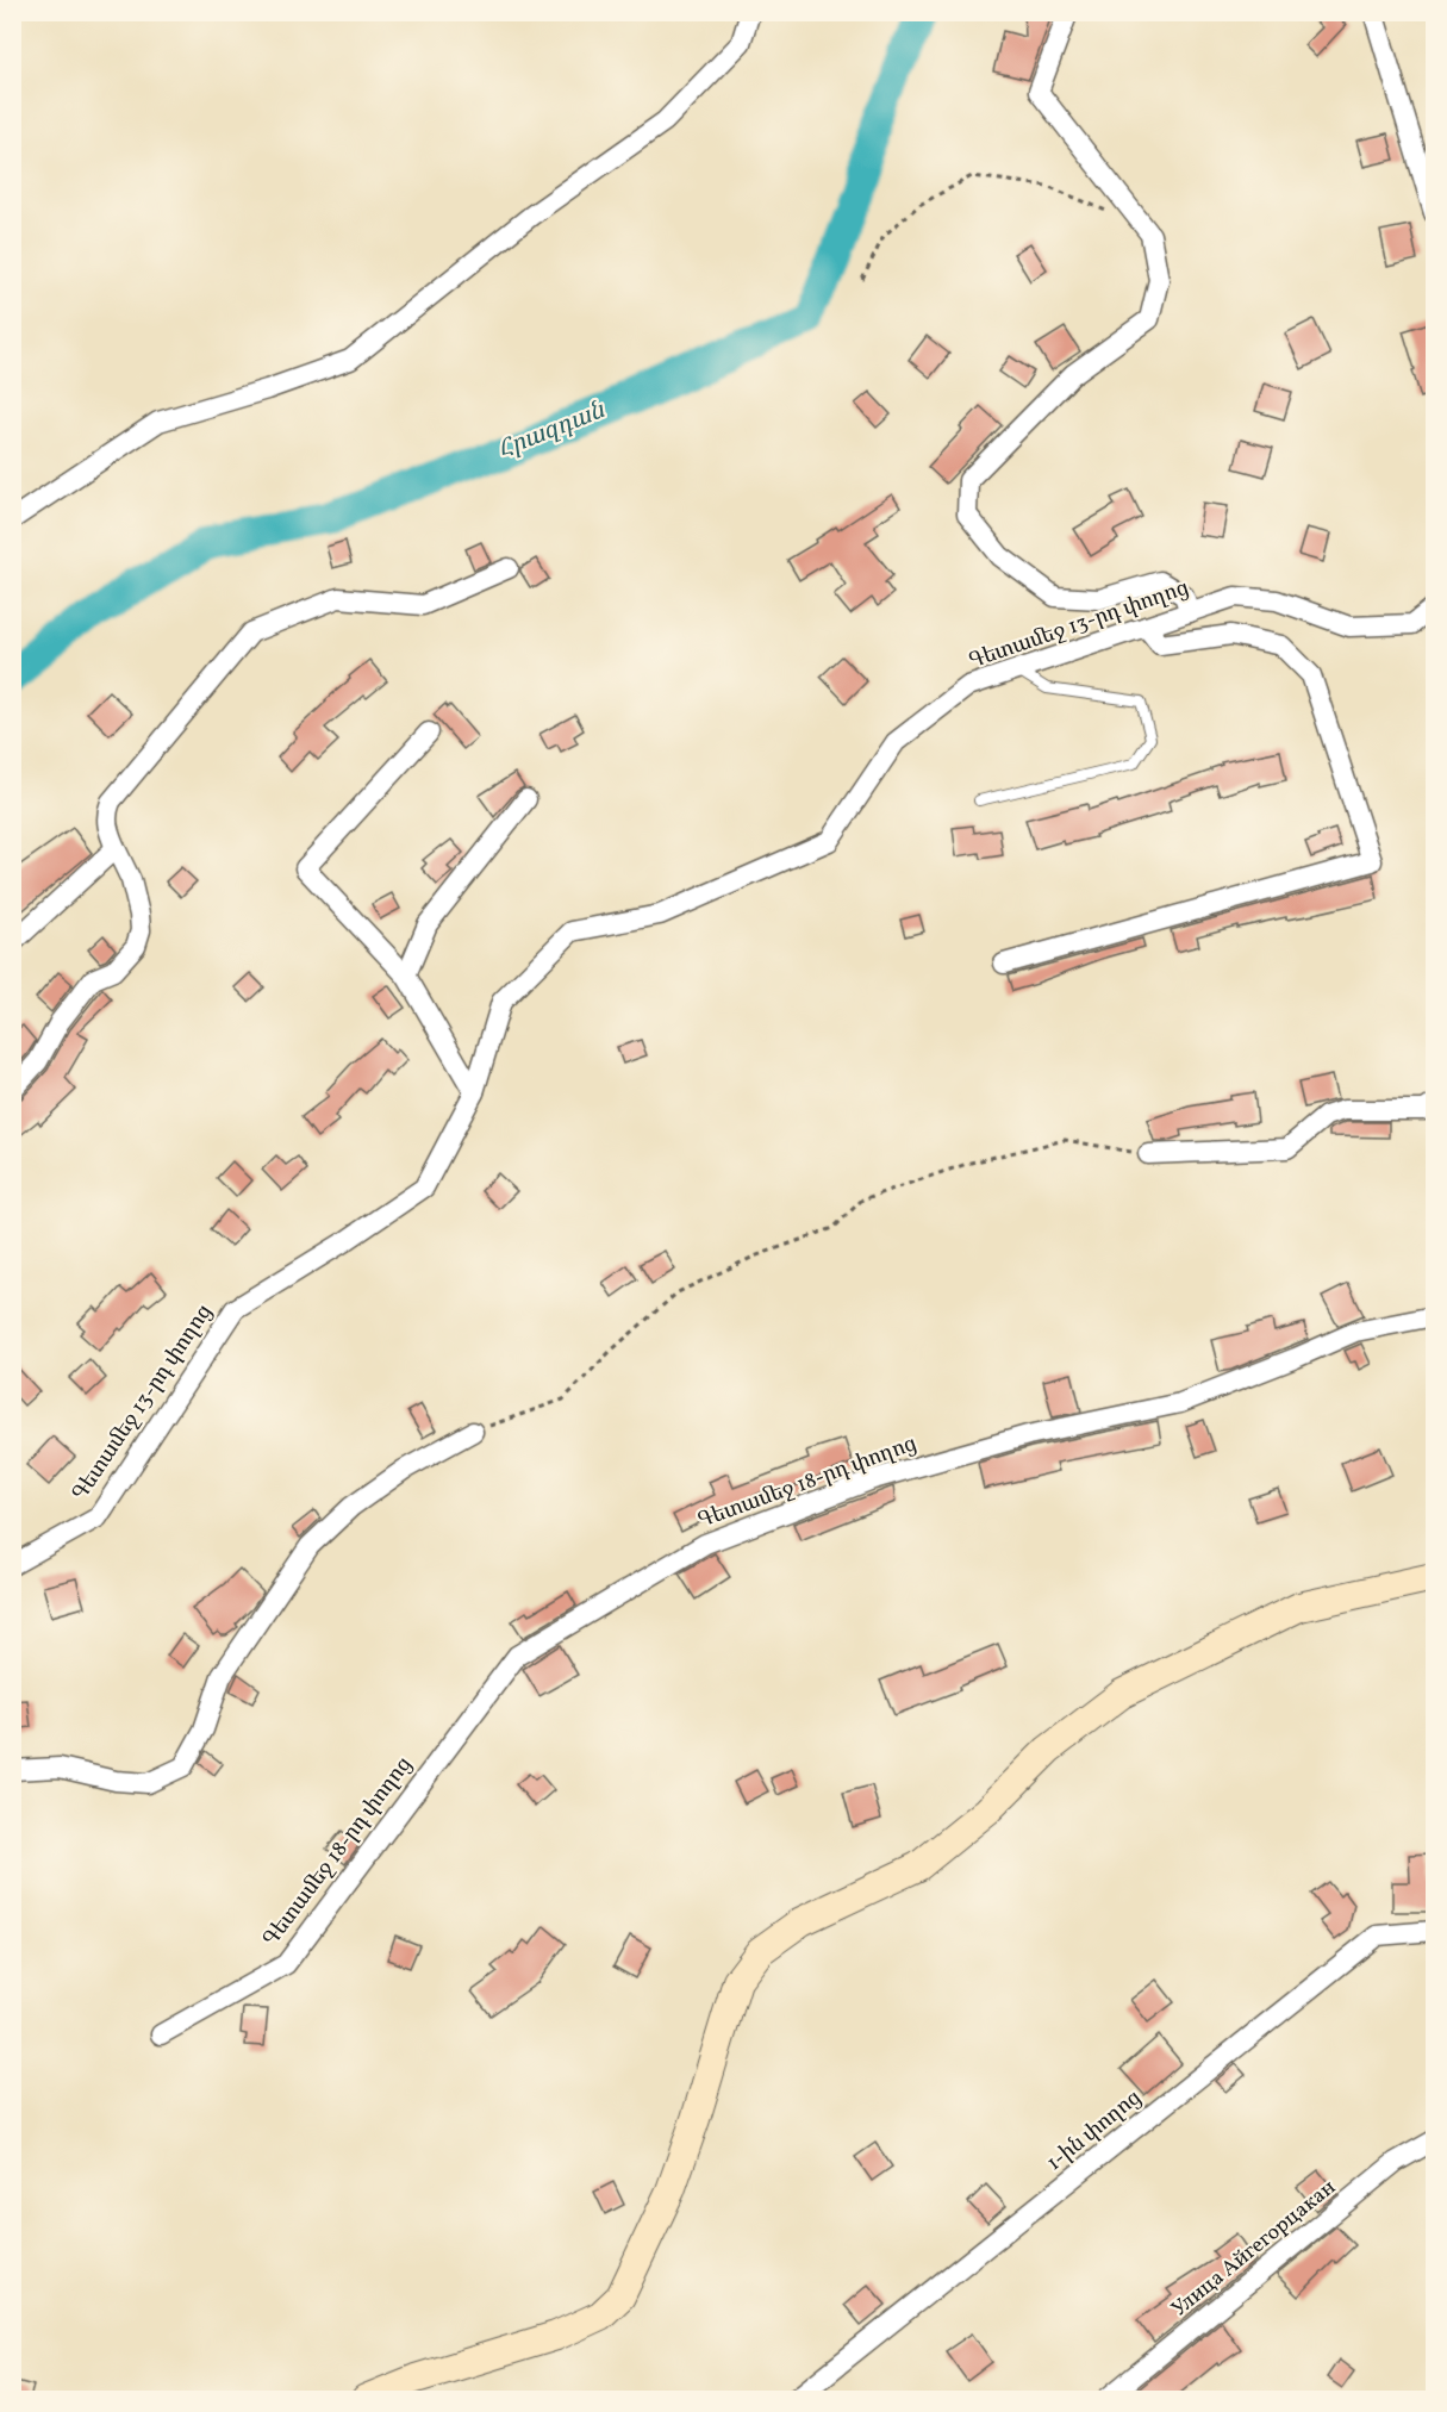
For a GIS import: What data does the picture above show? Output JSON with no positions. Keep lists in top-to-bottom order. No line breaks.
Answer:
{"streets":{"street":["Գետամեջ 13-րդ փողոց","Գետամեջ 18-րդ փողոց","1-ին փողոց","Улица Айгегорцакан"]},"water":["Հրազդան"]}
